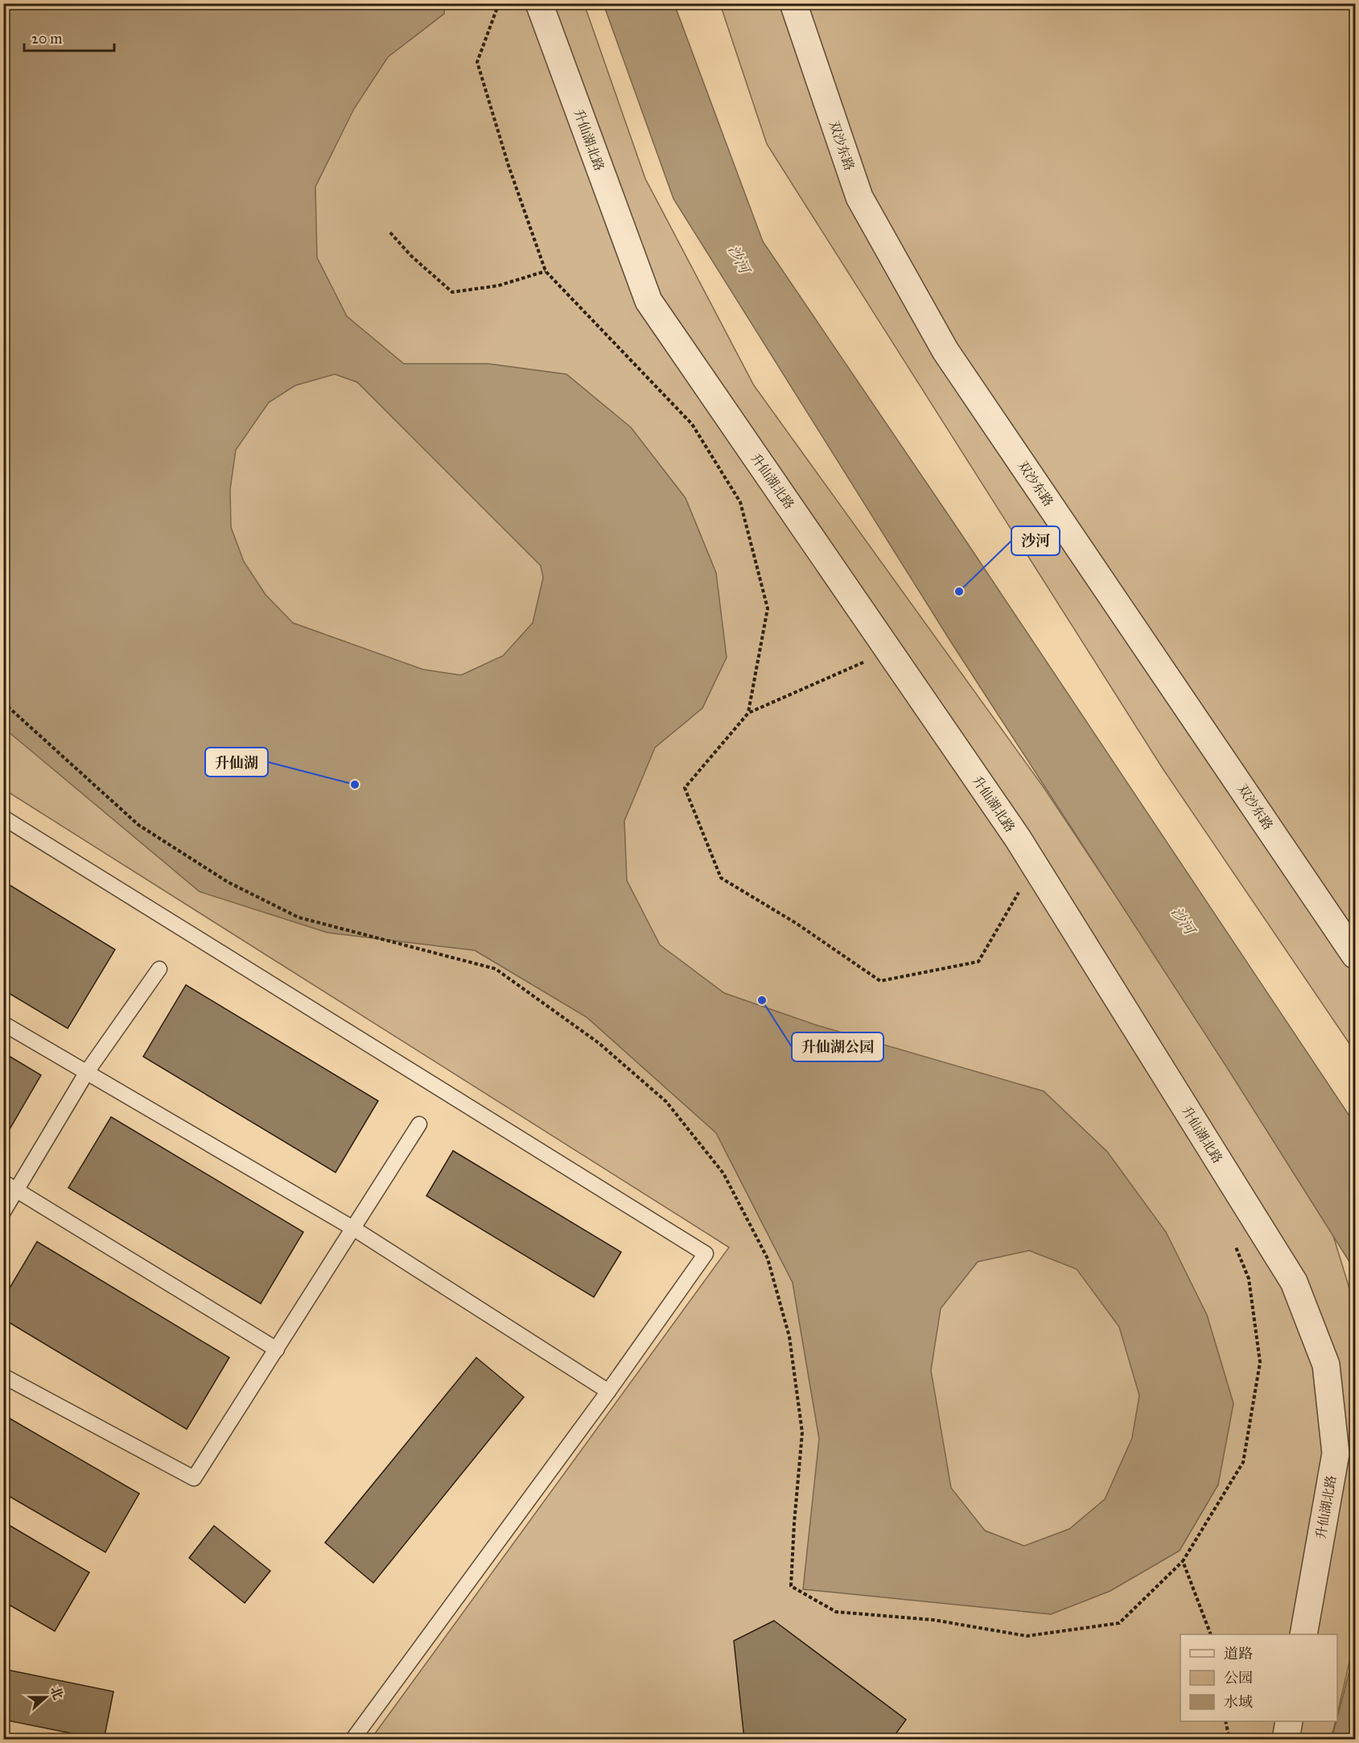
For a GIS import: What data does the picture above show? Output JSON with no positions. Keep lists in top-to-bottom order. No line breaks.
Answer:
{"streets":{"street":["升仙湖北路","双沙东路"]},"water":["沙河"],"places":["沙河","升仙湖","升仙湖公园"],"legend":["道路","公园","水域"],"scale_bar":"20 m","north":"right"}
